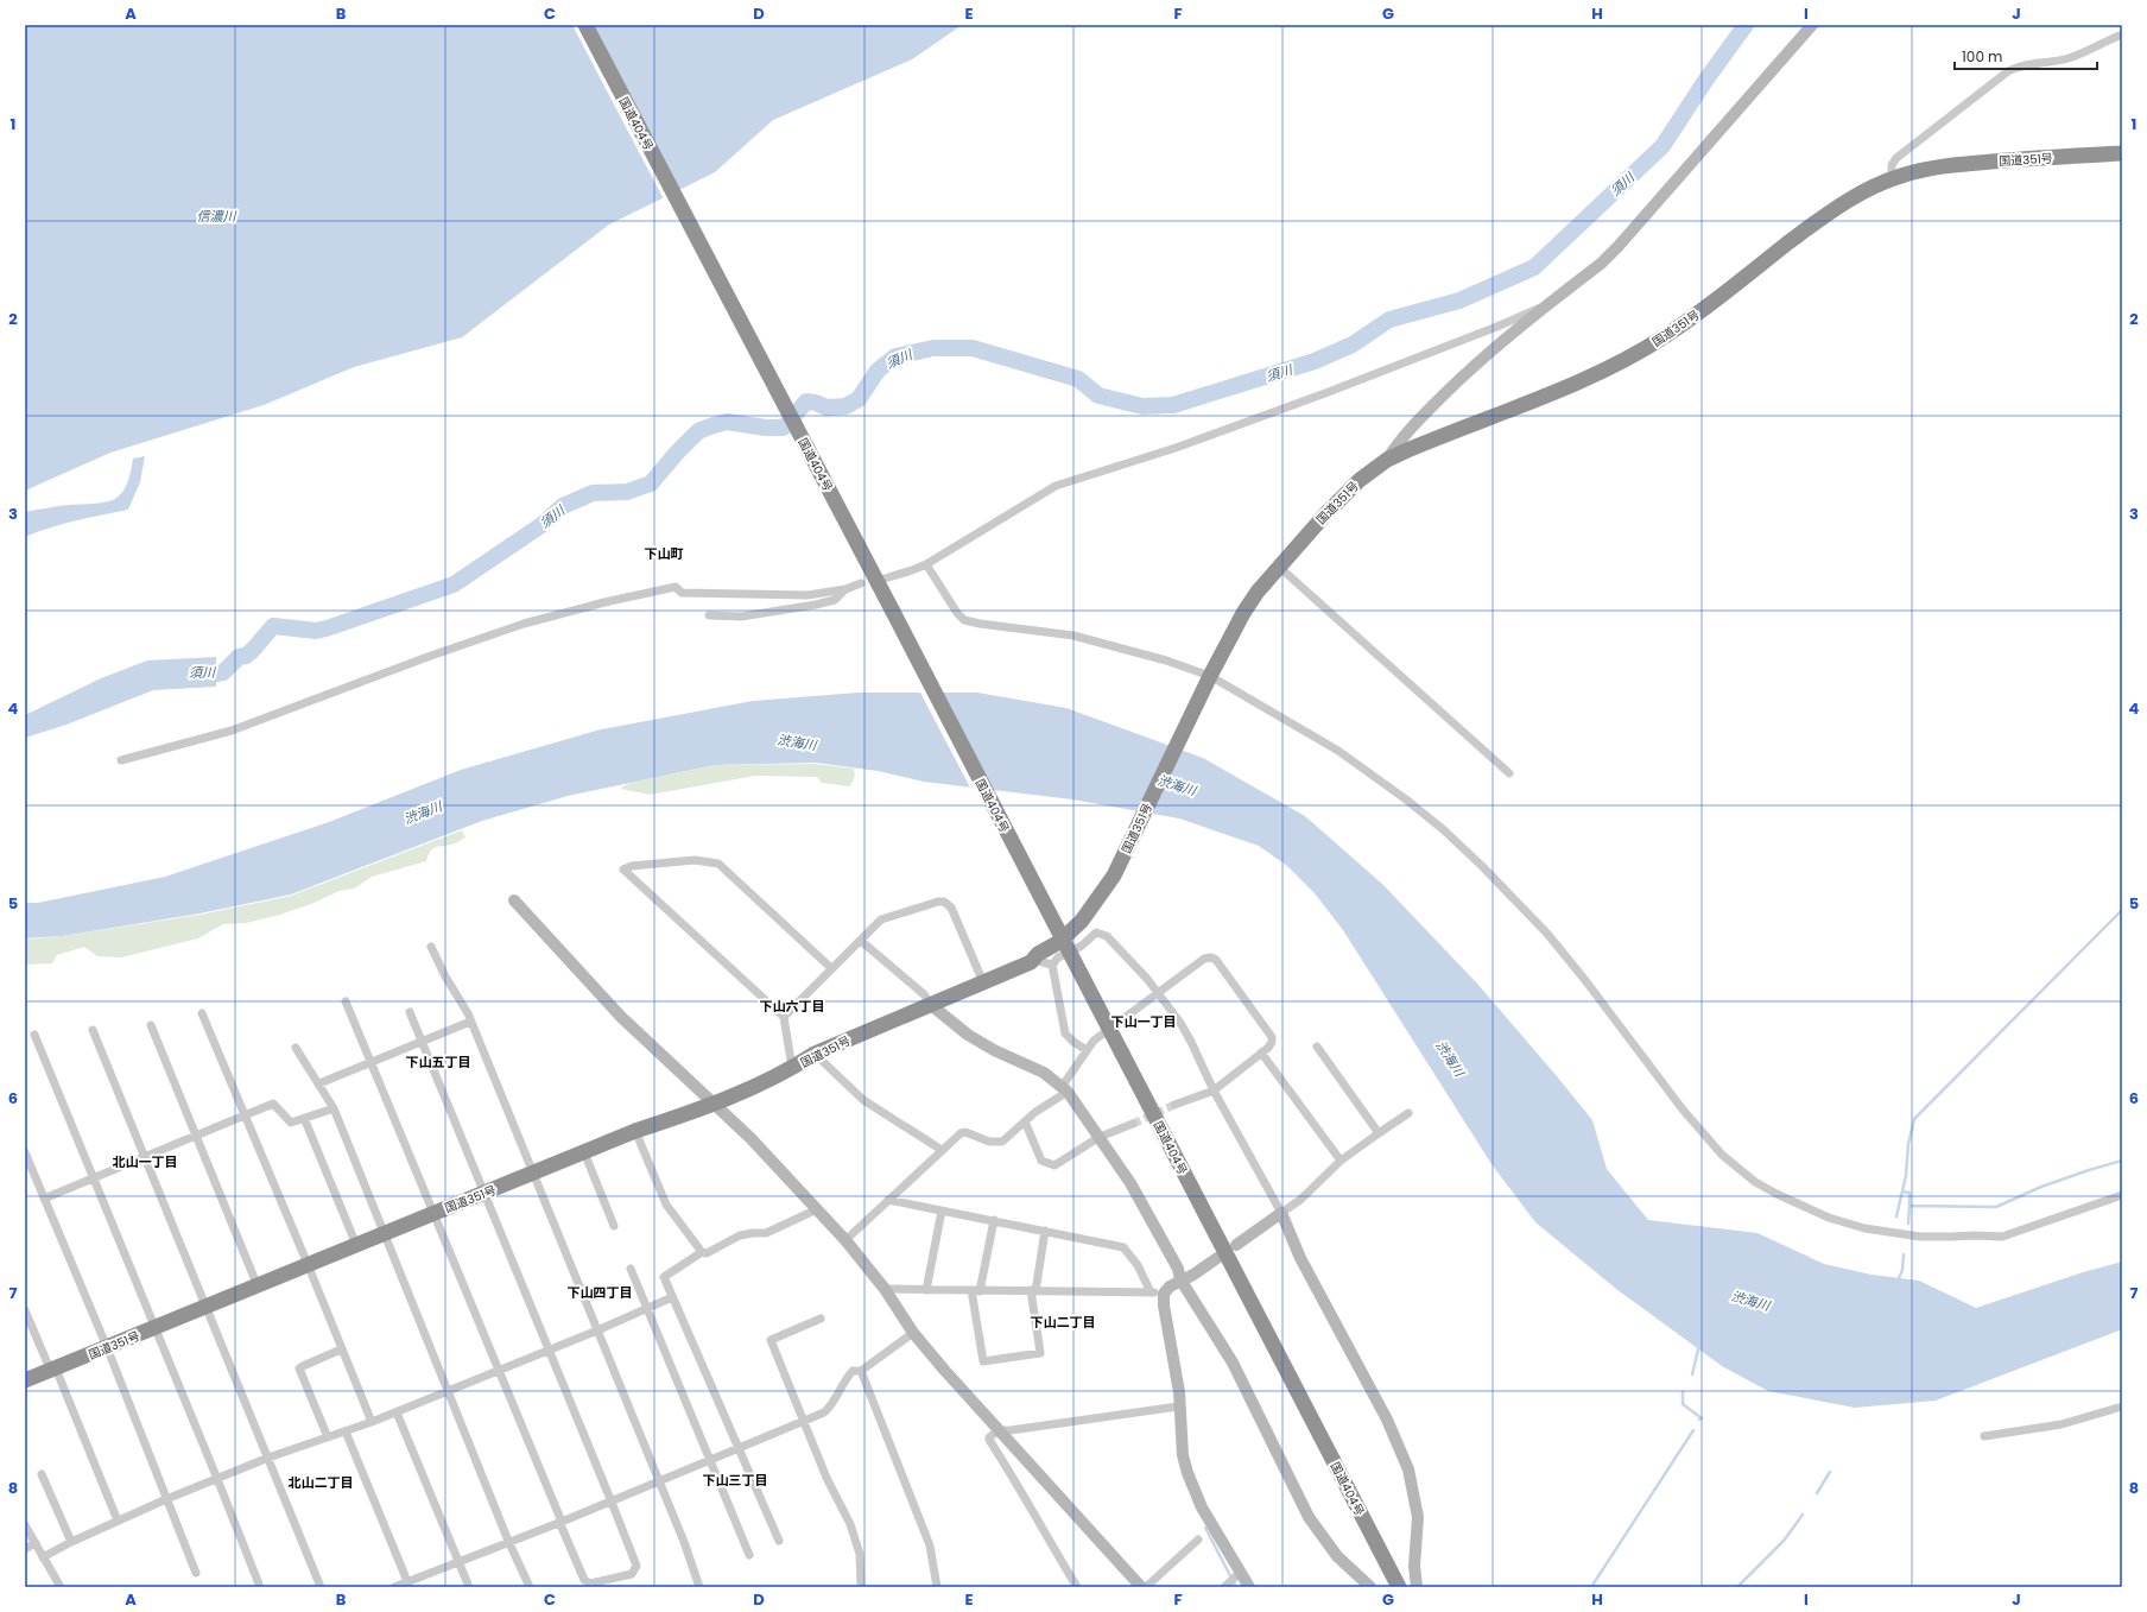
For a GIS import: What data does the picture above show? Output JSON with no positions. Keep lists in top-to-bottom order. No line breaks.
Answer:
{"streets":{"highway":["国道404号","国道351号"]},"districts":["下山町","下山六丁目","下山一丁目","下山五丁目","北山一丁目","下山四丁目","下山二丁目","下山三丁目","北山二丁目"],"water":["須川","信濃川","渋海川"],"scale_bar":"100 m","grid":{"columns":["A","B","C","D","E","F","G","H","I","J"],"rows":["1","2","3","4","5","6","7","8"]}}
